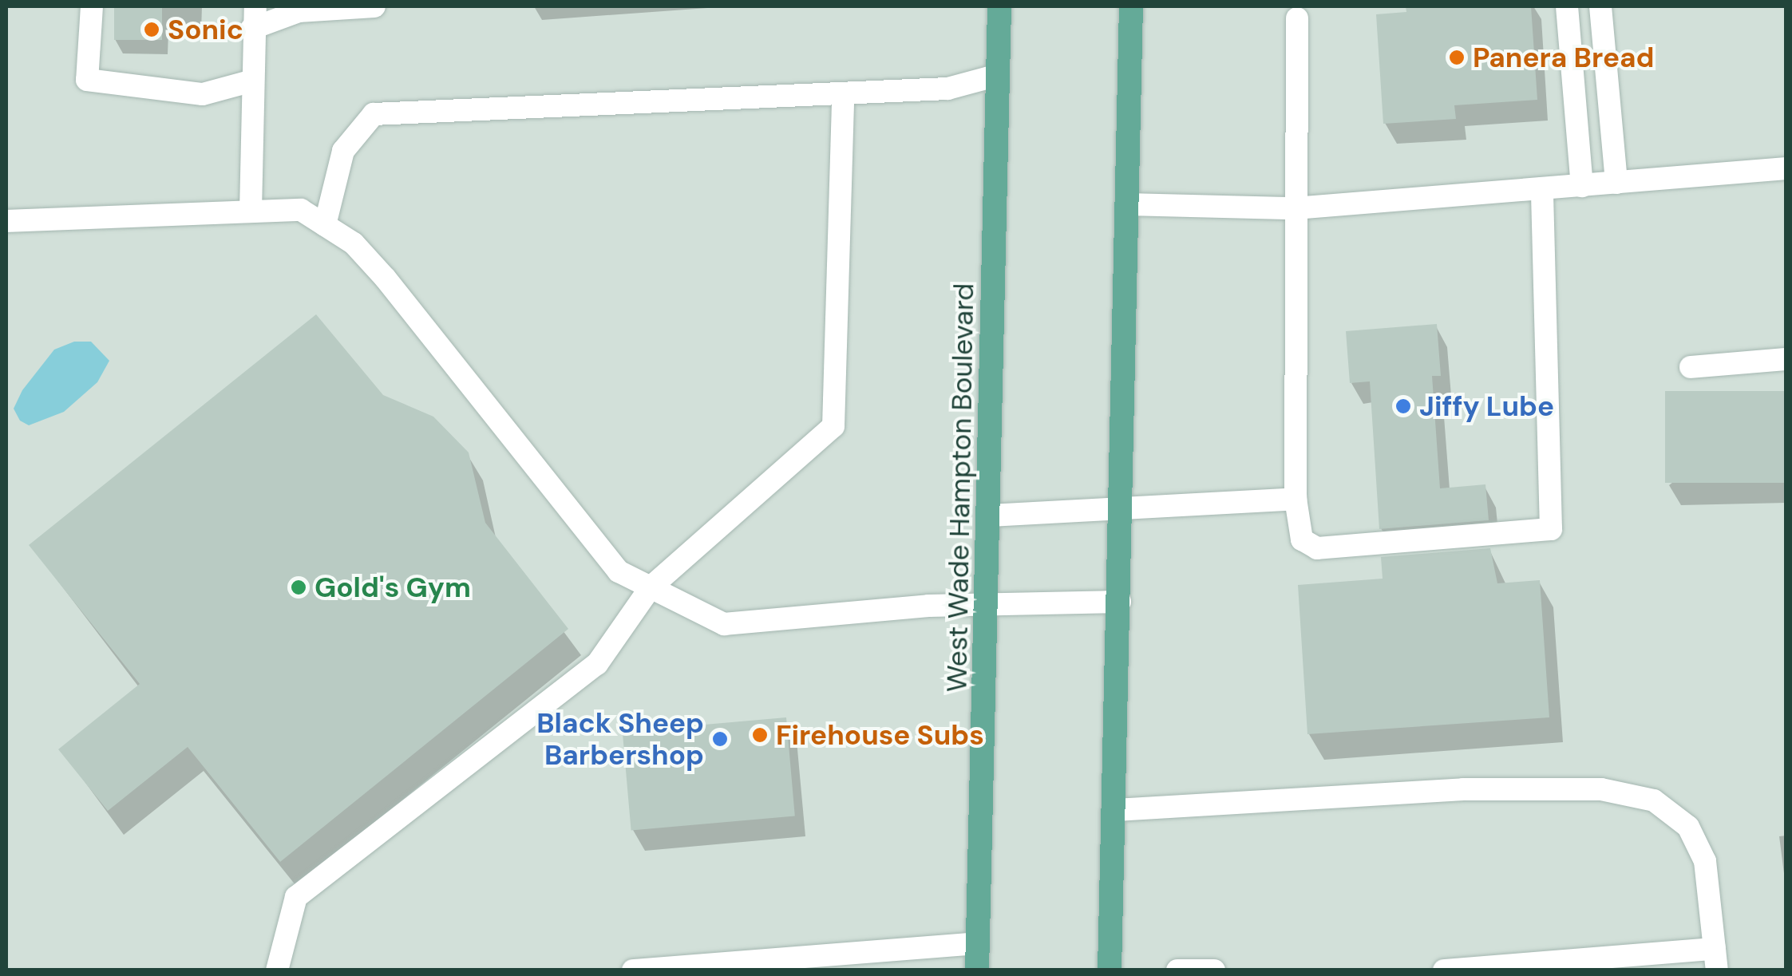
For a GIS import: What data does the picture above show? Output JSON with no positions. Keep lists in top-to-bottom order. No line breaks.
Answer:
{"streets":{"main road":["West Wade Hampton Boulevard"]},"places":["Sonic","Panera Bread","Jiffy Lube","Gold's Gym","Firehouse Subs","Black Sheep Barbershop"]}
